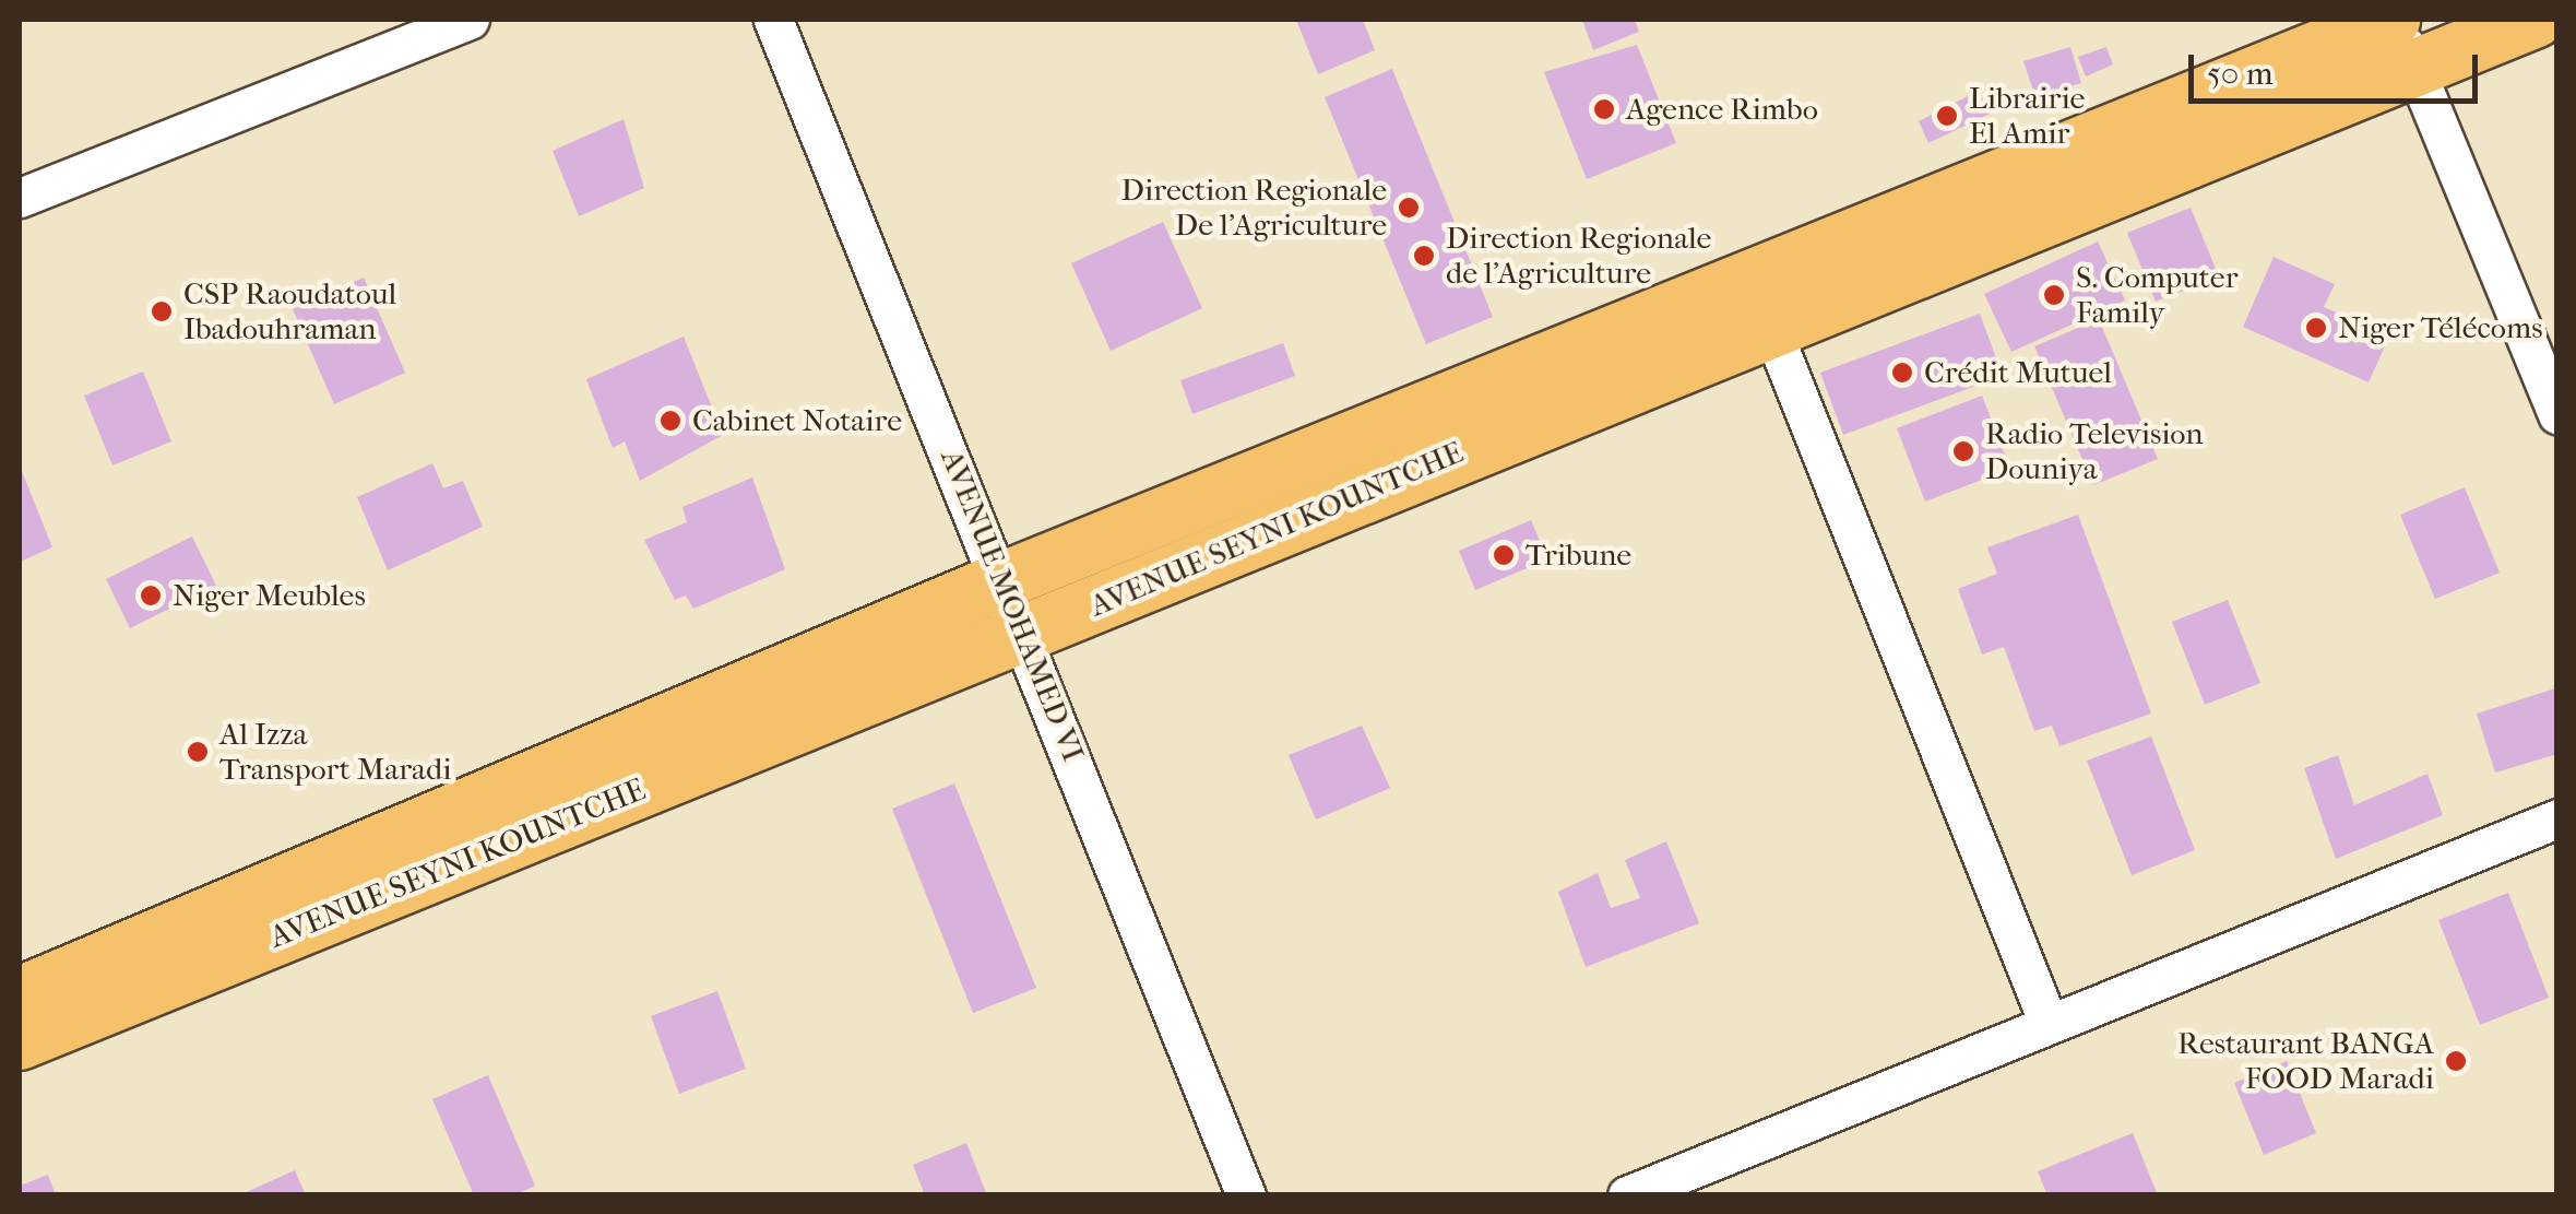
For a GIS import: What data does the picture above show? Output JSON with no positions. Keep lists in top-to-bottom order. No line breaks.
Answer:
{"streets":{"highway":["AVENUE SEYNI KOUNTCHE"],"street":["AVENUE MOHAMED VI"]},"crossings":[["AVENUE SEYNI KOUNTCHE","AVENUE MOHAMED VI"]],"places":["Agence Rimbo","Librairie El Amir","Direction Regionale De l'Agriculture","Direction Regionale de l'Agriculture","S. Computer Family","CSP Raoudatoul Ibadouhraman","Niger Télécoms","Crédit Mutuel","Cabinet Notaire","Radio Television Douniya","Tribune","Niger Meubles","Al Izza Transport Maradi","Restaurant BANGA FOOD Maradi"],"scale_bar":"50 m"}
